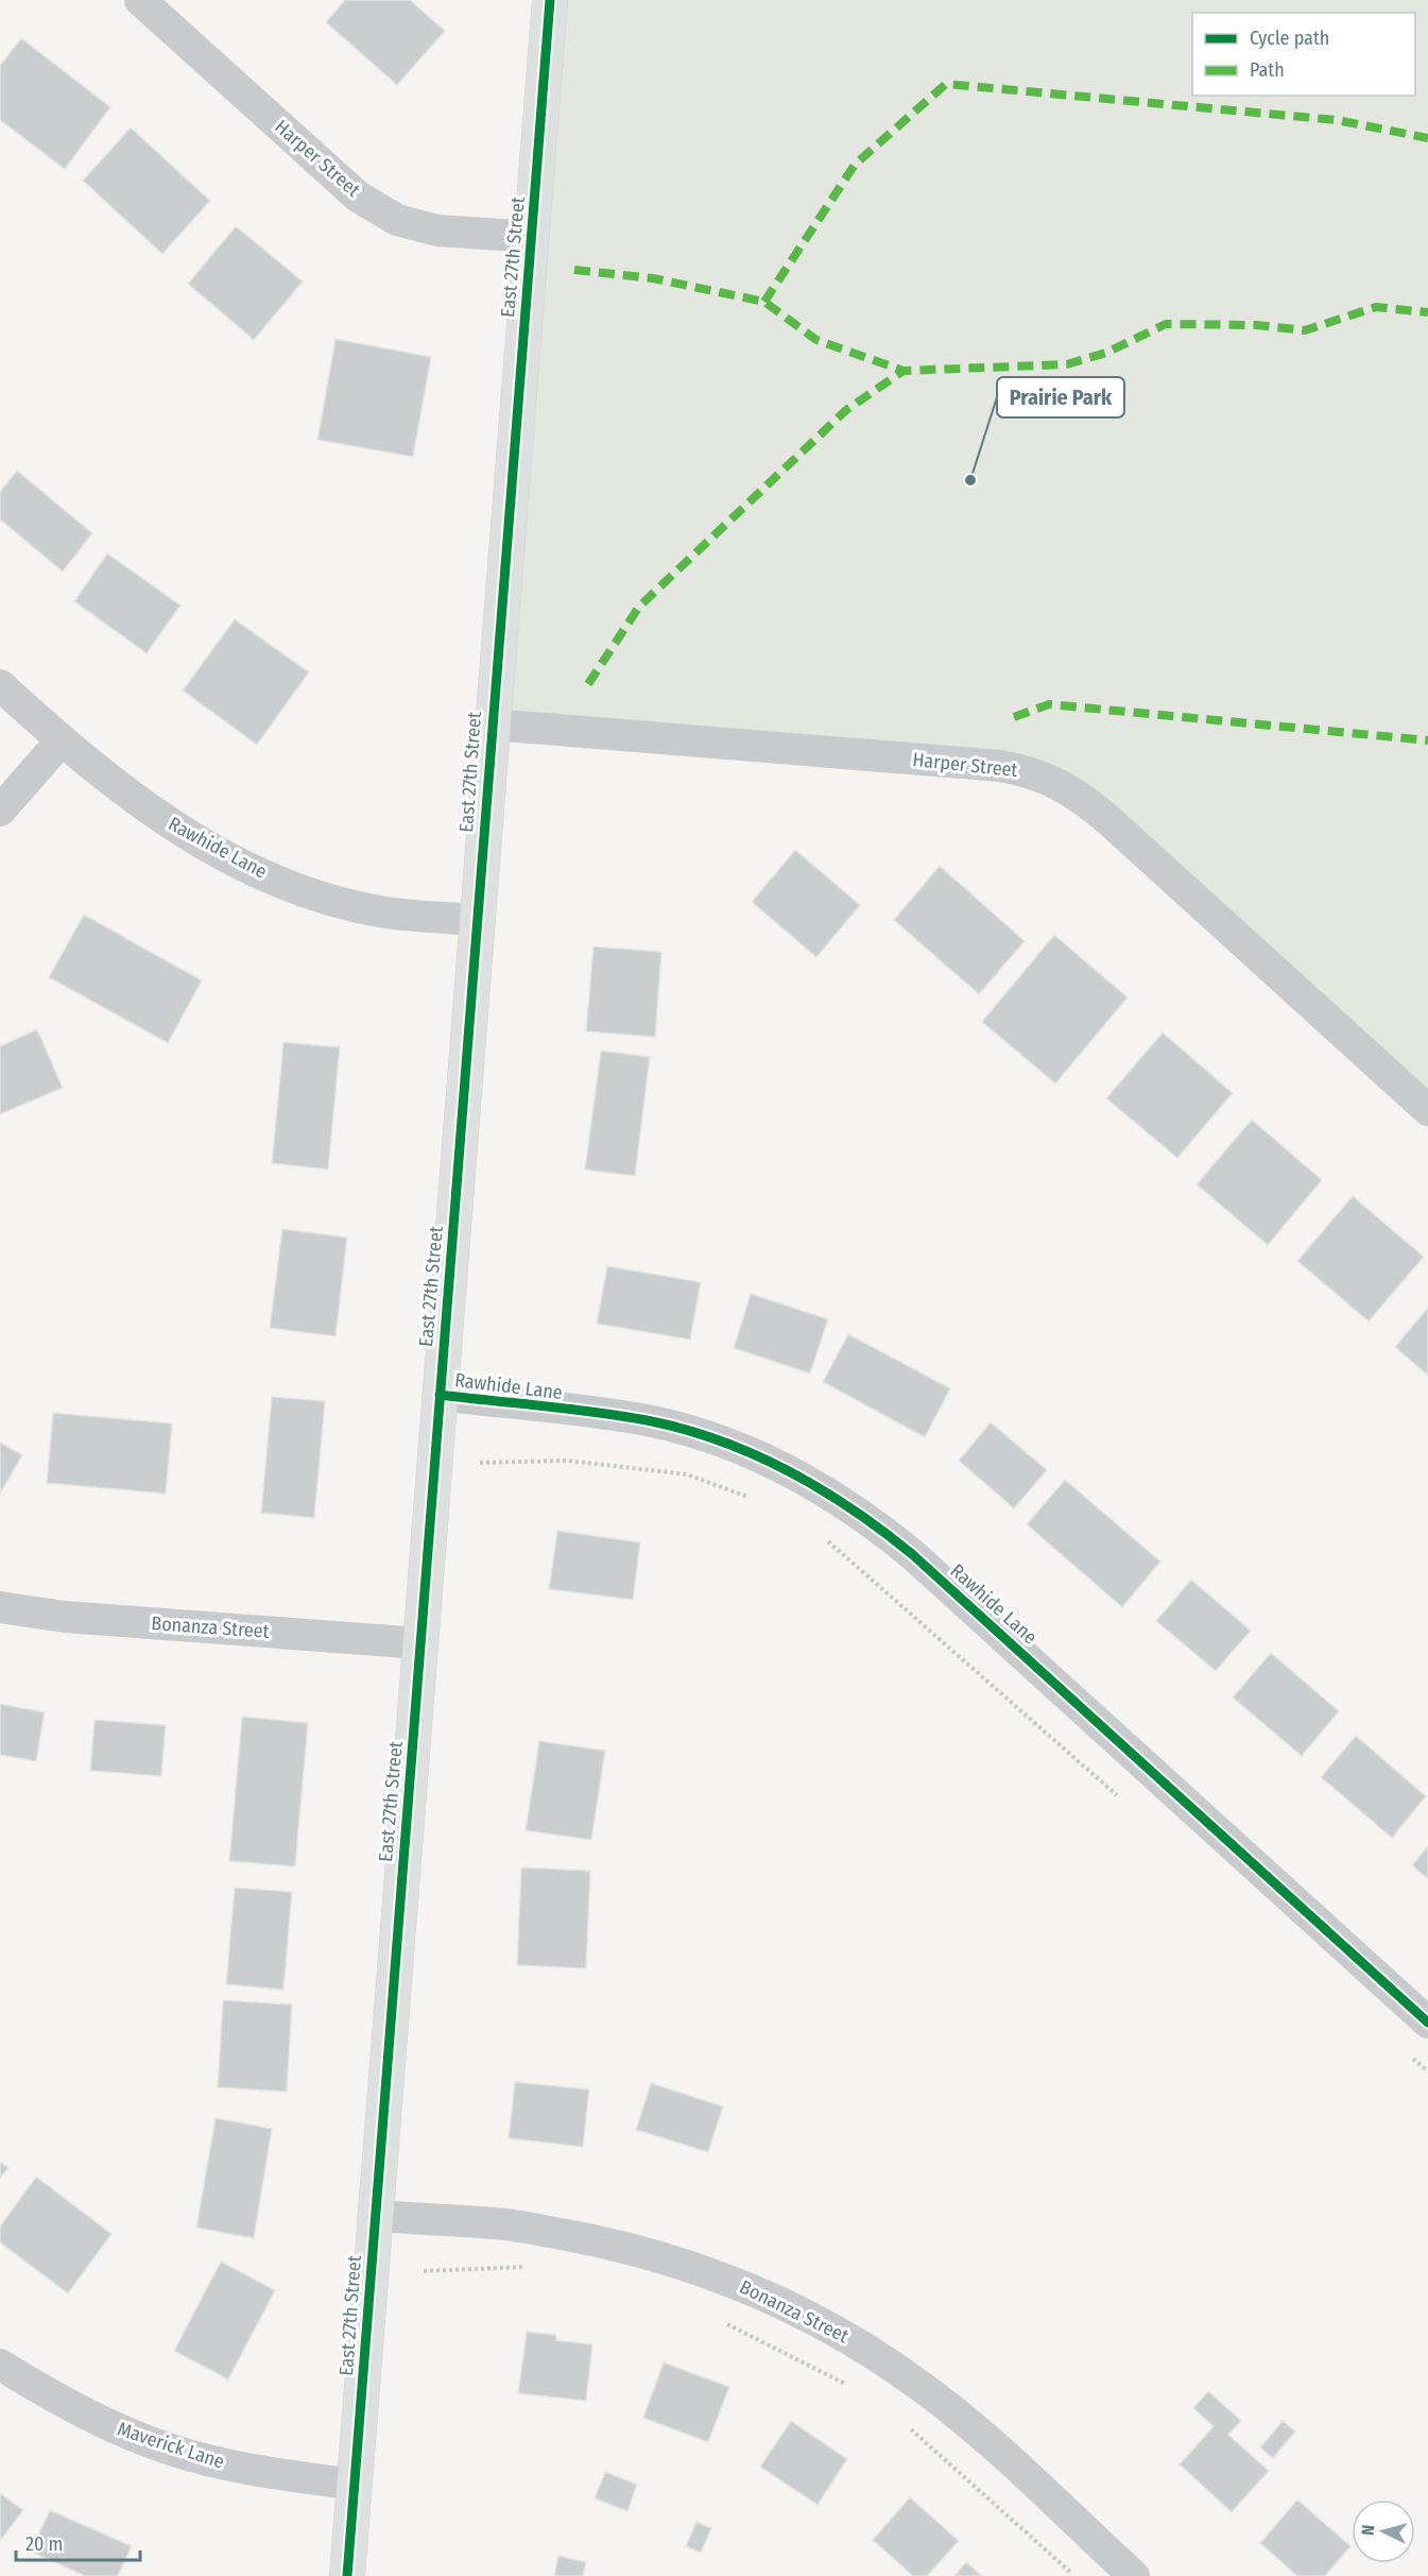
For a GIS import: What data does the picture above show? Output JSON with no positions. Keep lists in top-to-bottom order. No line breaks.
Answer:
{"streets":{"street":["Harper Street","East 27th Street","Rawhide Lane","Bonanza Street","Maverick Lane"]},"crossings":[["Harper Street","East 27th Street"],["East 27th Street","Rawhide Lane"],["East 27th Street","Bonanza Street"],["East 27th Street","Maverick Lane"]],"places":["Prairie Park"],"legend":["Cycle path","Path"],"scale_bar":"20 m","north":"left"}
